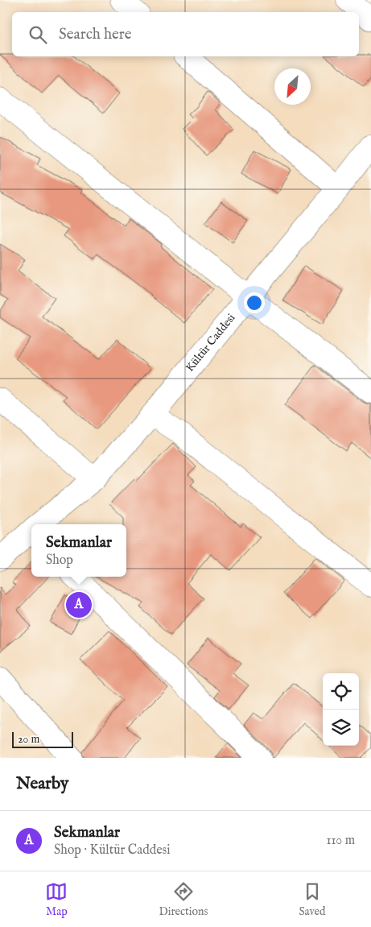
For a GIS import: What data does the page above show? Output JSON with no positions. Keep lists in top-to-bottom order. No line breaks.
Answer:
{"streets":{"street":["Kültür Caddesi"]},"scale_bar":"20 m","north":"bottom left","page":{"search":"Search here","popup":["Sekmanlar","Shop"],"pins":"A","scale":"20 m","heading":"Nearby","list":[{"mark":"A","name":"Sekmanlar","note":"Shop · Kültür Caddesi","value":"110 m"}],"nav":["Map","Directions","Saved"]}}
